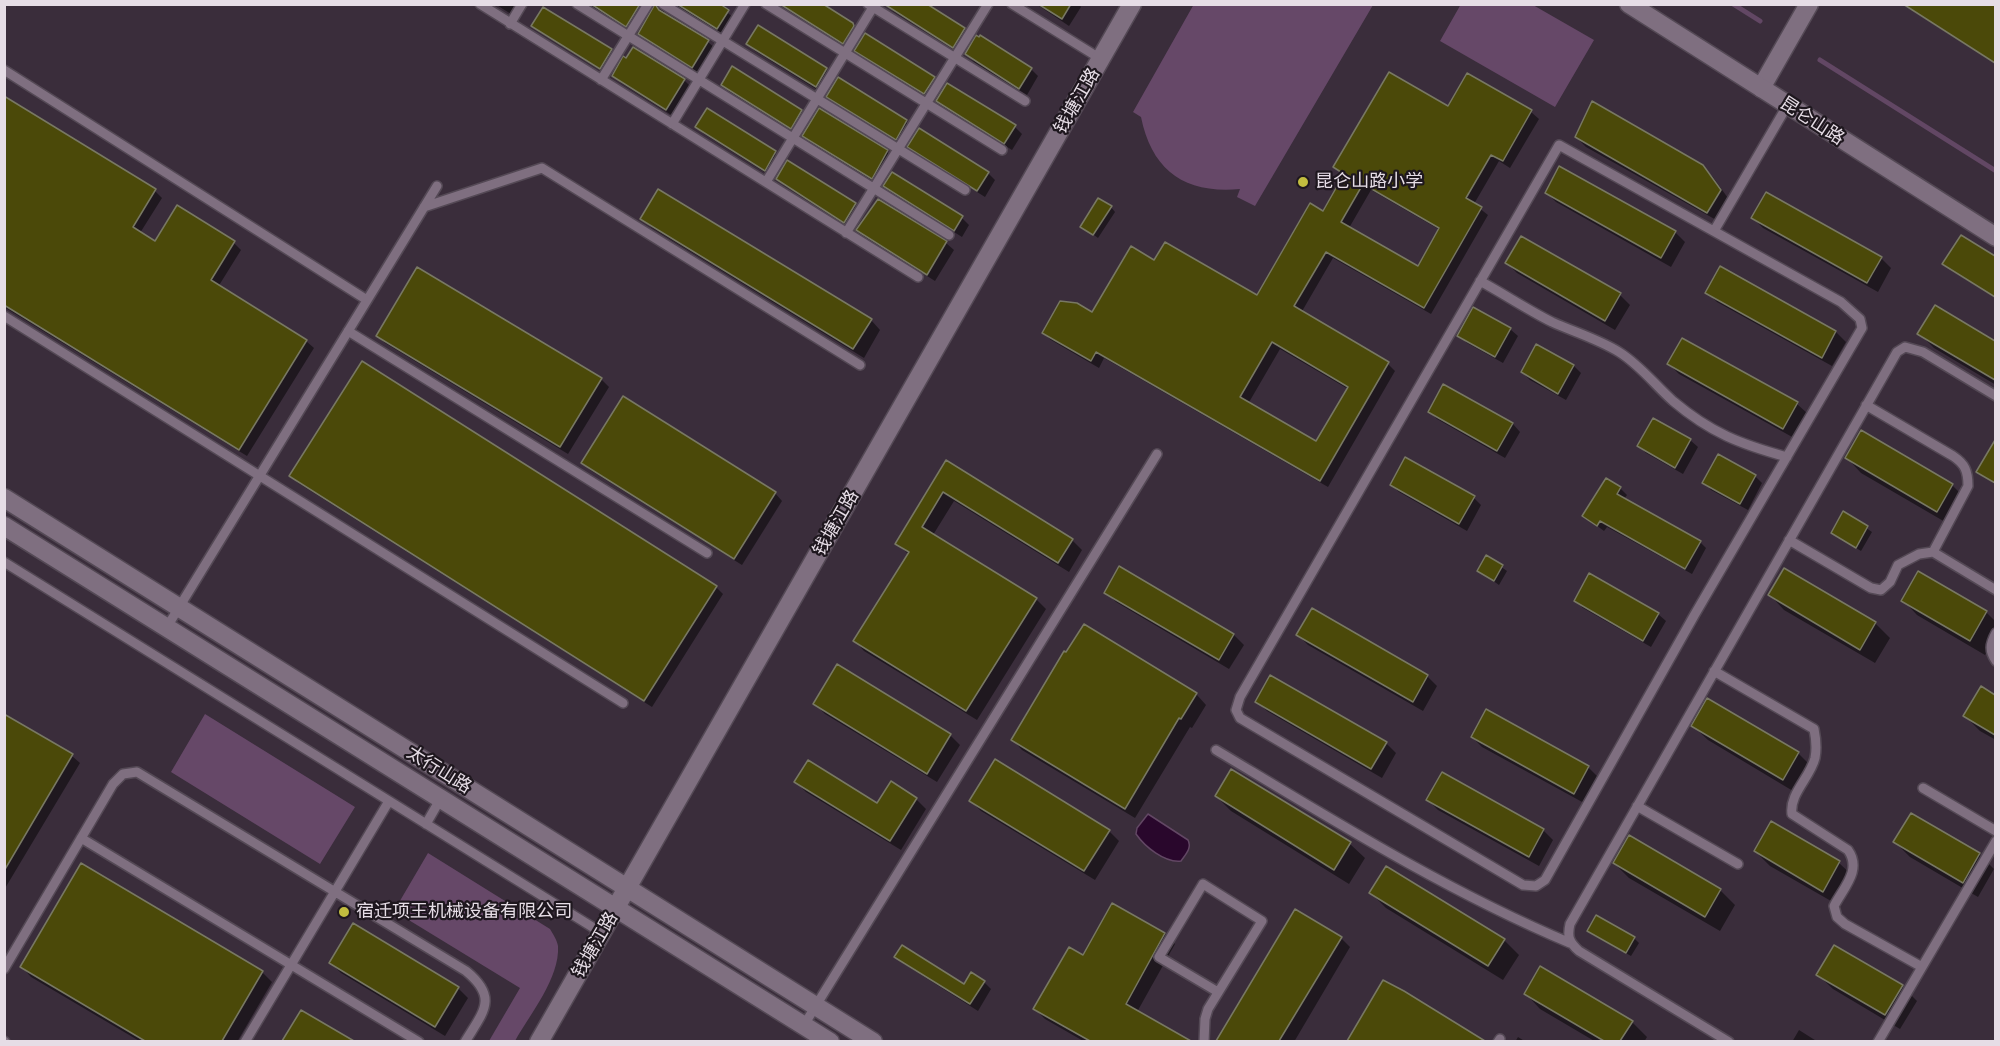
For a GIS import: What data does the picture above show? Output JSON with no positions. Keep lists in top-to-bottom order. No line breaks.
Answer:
{"streets":{"street":["钱塘江路","昆仑山路","太行山路"]},"crossings":[["钱塘江路","太行山路"]],"places":["昆仑山路小学","宿迁项王机械设备有限公司"]}
